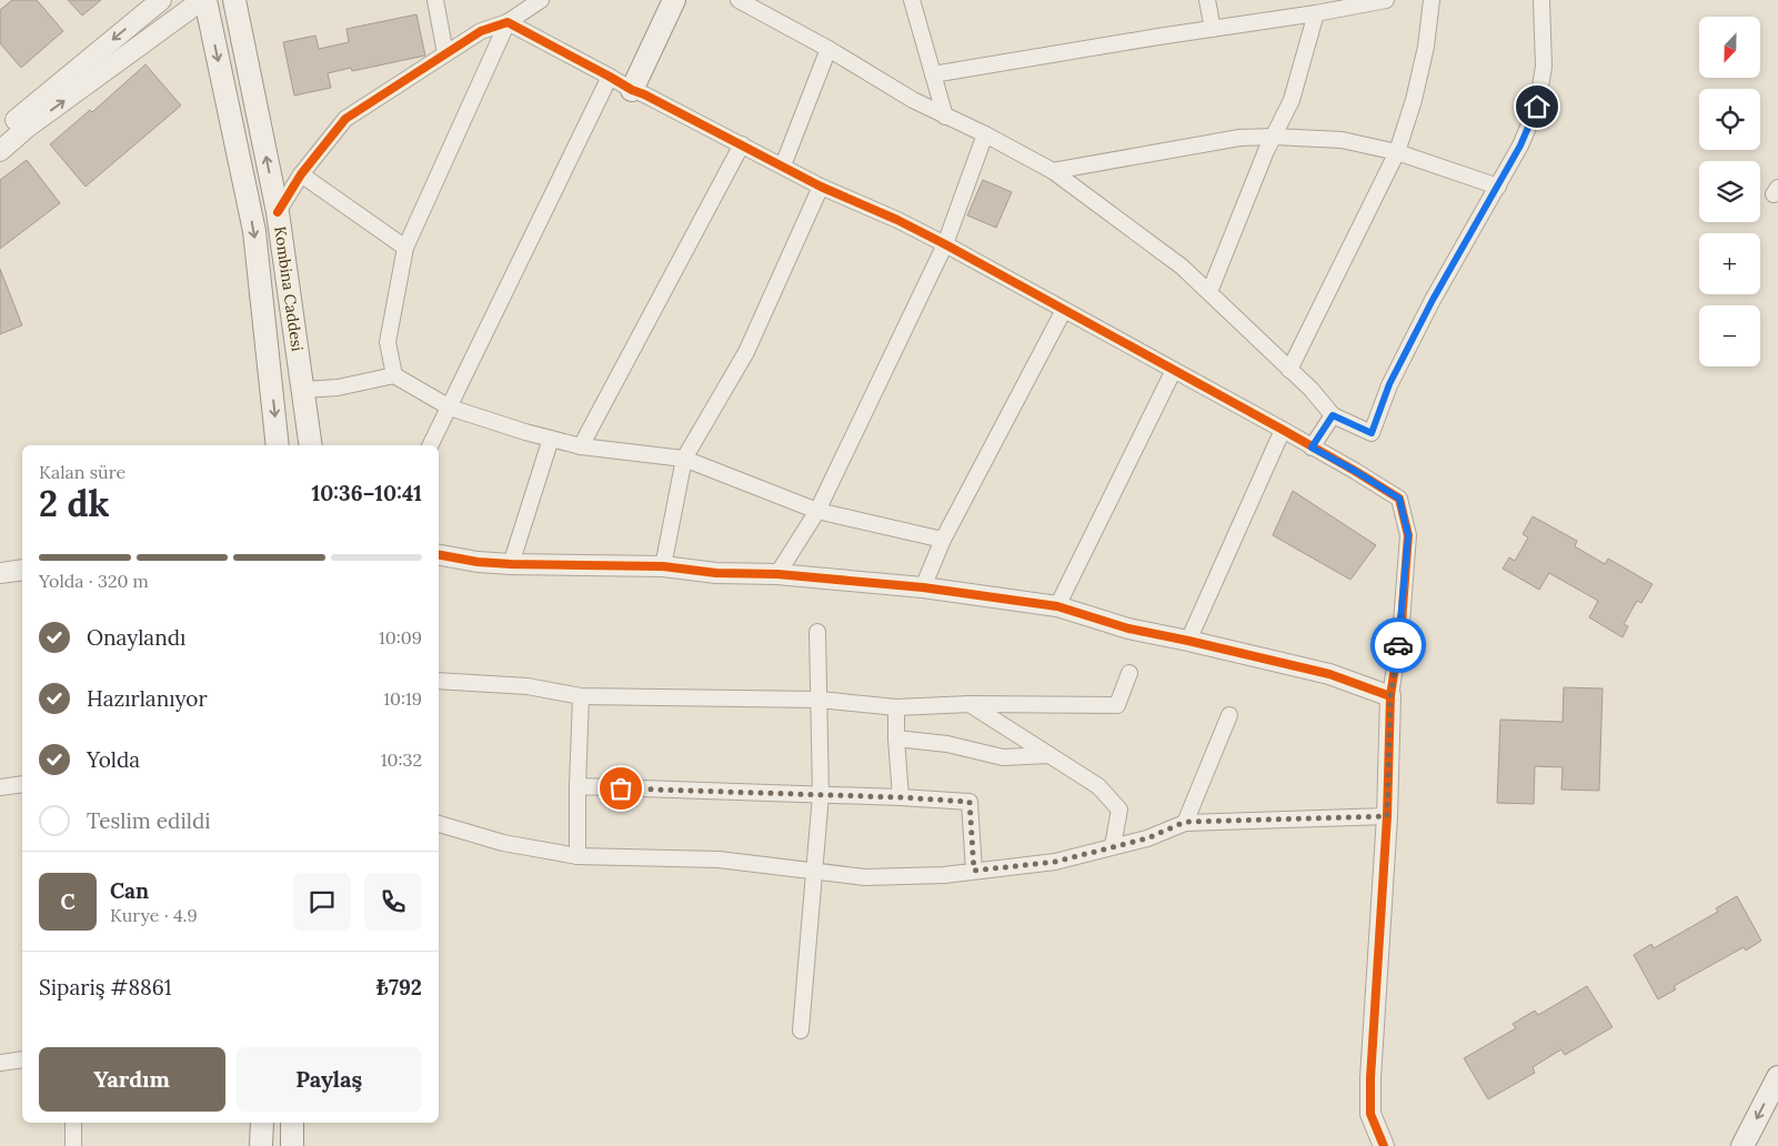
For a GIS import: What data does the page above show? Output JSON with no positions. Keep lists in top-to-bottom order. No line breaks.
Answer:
{"streets":{"main road":["Kombina Caddesi"]},"north":"bottom","page":{"map_buttons":["+","−"],"heading":["2 dk","Kalan süre","10:36–10:41"],"panel":["Can","Kurye · 4.9","Sipariş #8861","₺792"],"bar":"Yolda · 320 m","list":[["Onaylandı","10:09"],["Hazırlanıyor","10:19"],["Yolda","10:32"],"Teslim edildi"],"round":"C","buttons":["Yardım","Paylaş"]}}
